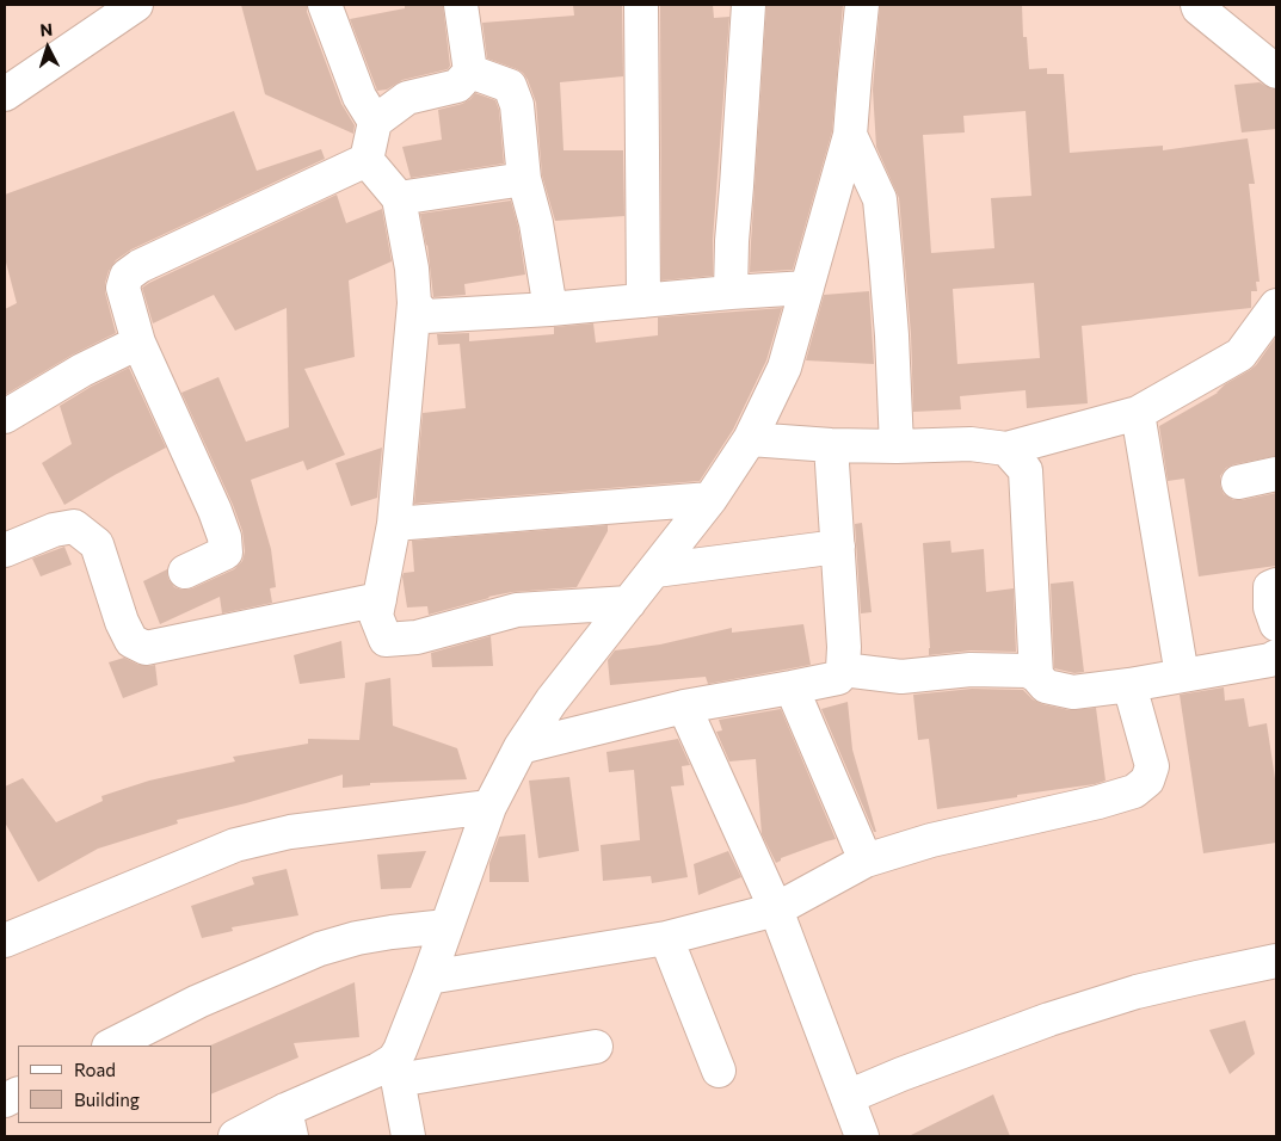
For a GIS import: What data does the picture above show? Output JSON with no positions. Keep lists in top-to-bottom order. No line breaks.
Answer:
{"legend":["Road","Building"],"north":"top"}
